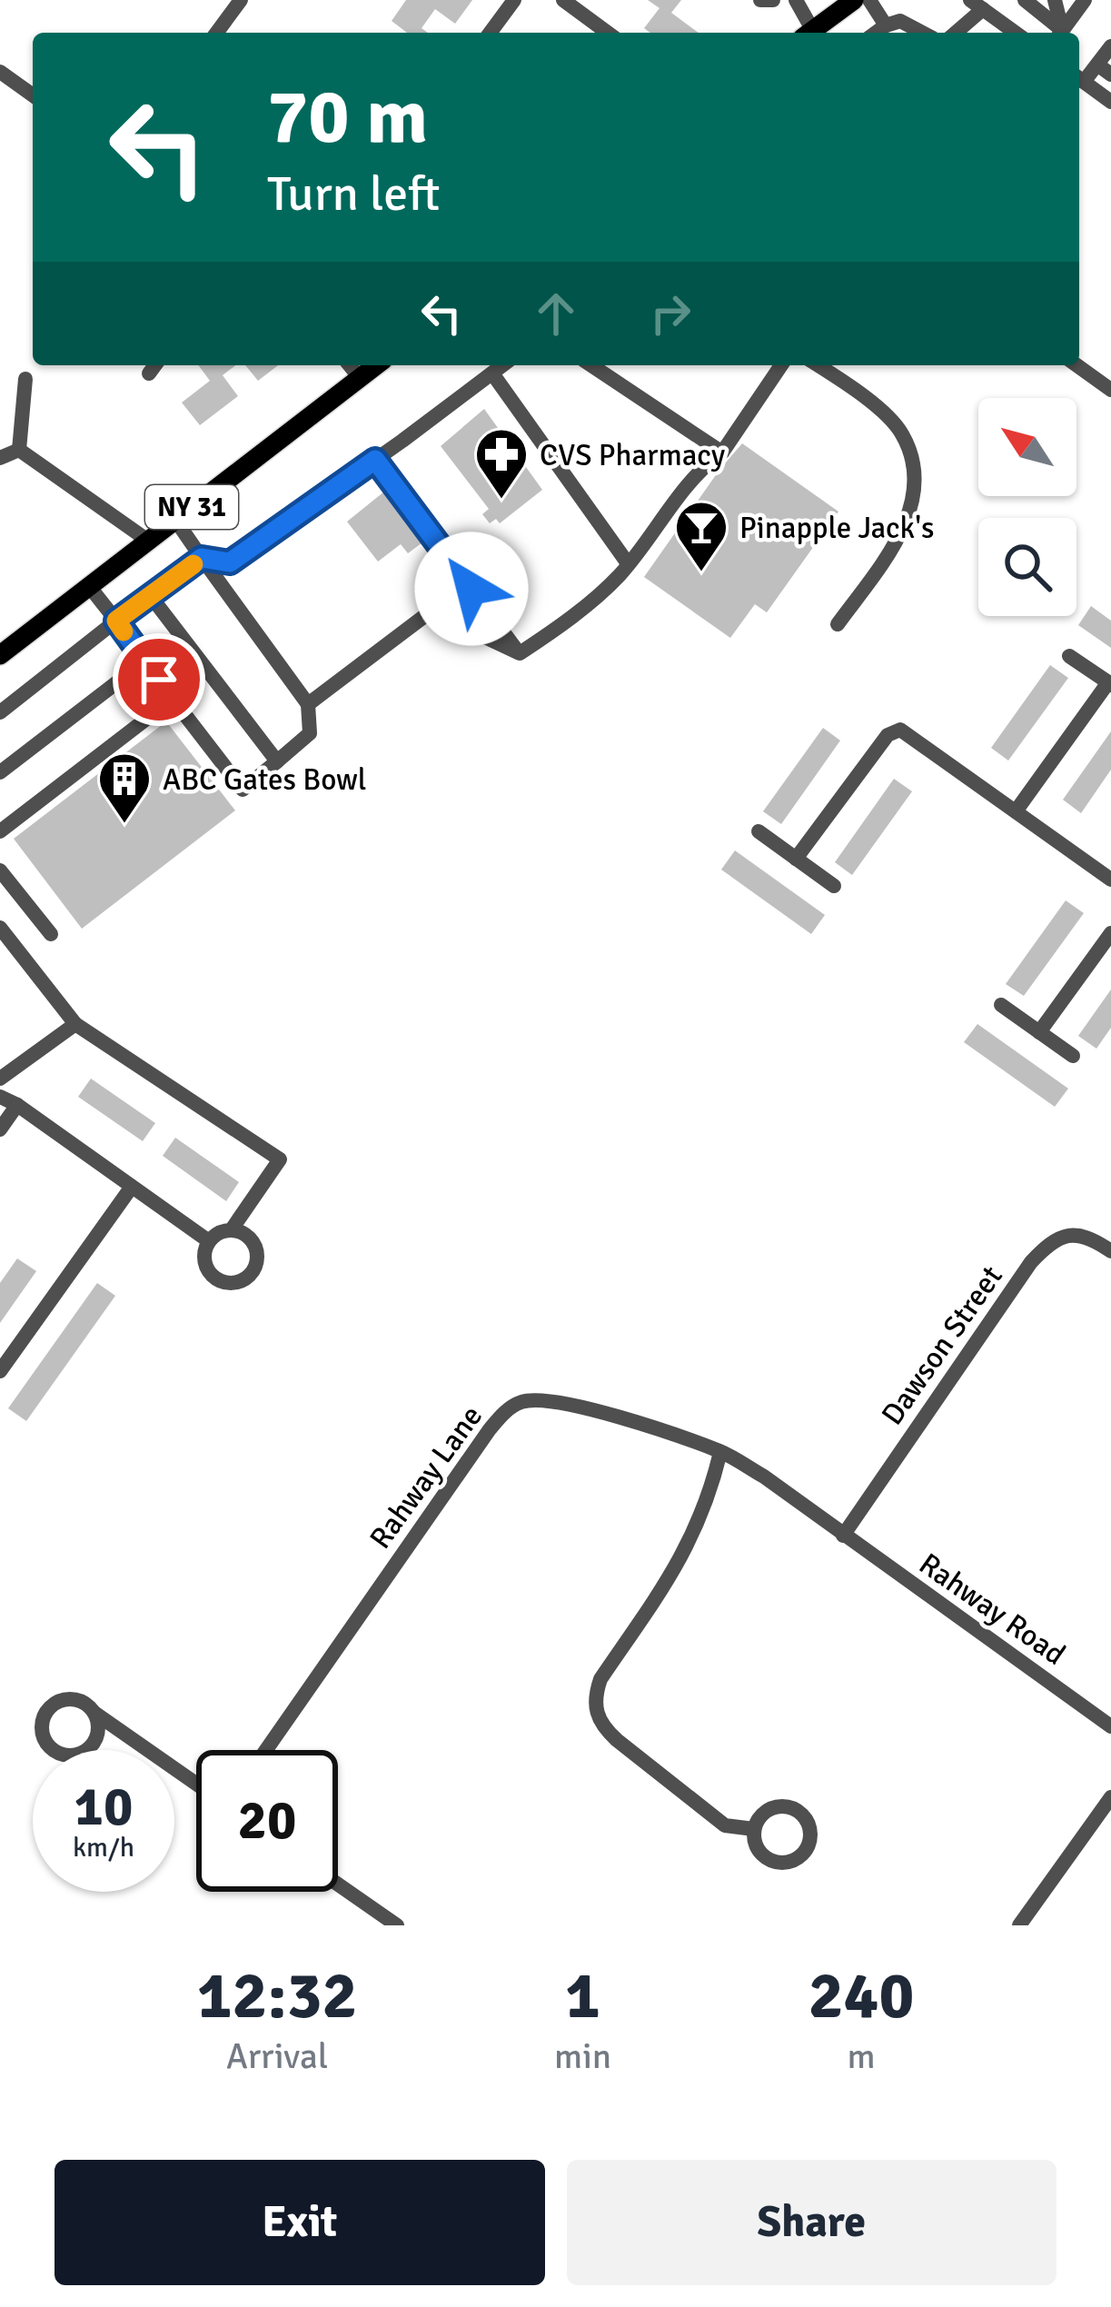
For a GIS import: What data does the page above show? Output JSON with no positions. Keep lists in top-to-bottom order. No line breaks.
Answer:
{"streets":{"main road":["NY 31"],"street":["Dawson Street","Rahway Lane","Rahway Road"]},"crossings":[["Dawson Street","Rahway Lane"],["Dawson Street","Rahway Road"],["Rahway Lane","Rahway Road"]],"places":{"pharmacy":["CVS Pharmacy"],"bar":["Pinapple Jack's"],"building":["ABC Gates Bowl"]},"north":"top left","page":{"turn":["70 m","Turn left"],"speed":"10 km/h","limit":"20","eta":["12:32","Arrival","1","min","240","m"],"buttons":["Exit","Share"]}}
